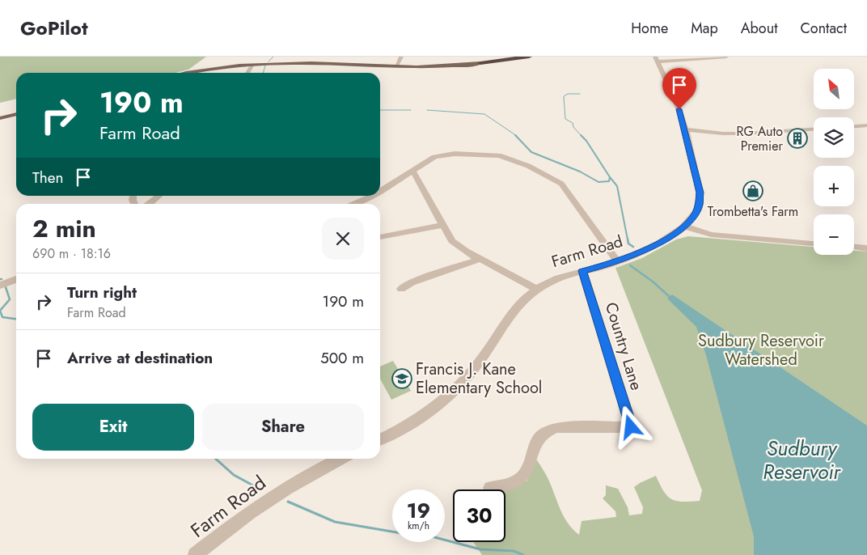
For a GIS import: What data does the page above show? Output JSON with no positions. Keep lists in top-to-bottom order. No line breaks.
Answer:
{"streets":{"street":["Farm Road","Country Lane"]},"crossings":[["Farm Road","Country Lane"]],"water":["Sudbury Reservoir"],"parks":["Sudbury Reservoir Watershed"],"places":{"building":["RG Auto Premier"],"shop":["Trombetta's Farm"],"school or university":["Francis J. Kane Elementary School"]},"north":"top left","page":{"header":"GoPilot","nav":["Home","Map","About","Contact"],"map_buttons":["+","−"],"turn":["190 m","Farm Road"],"then":"Then","heading":["2 min","690 m · 18:16"],"list":[{"name":"Turn right","note":"Farm Road","value":"190 m"},{"name":"Arrive at destination","value":"500 m"}],"buttons":["Exit","Share"],"speed":"19 km/h","limit":"30"}}
